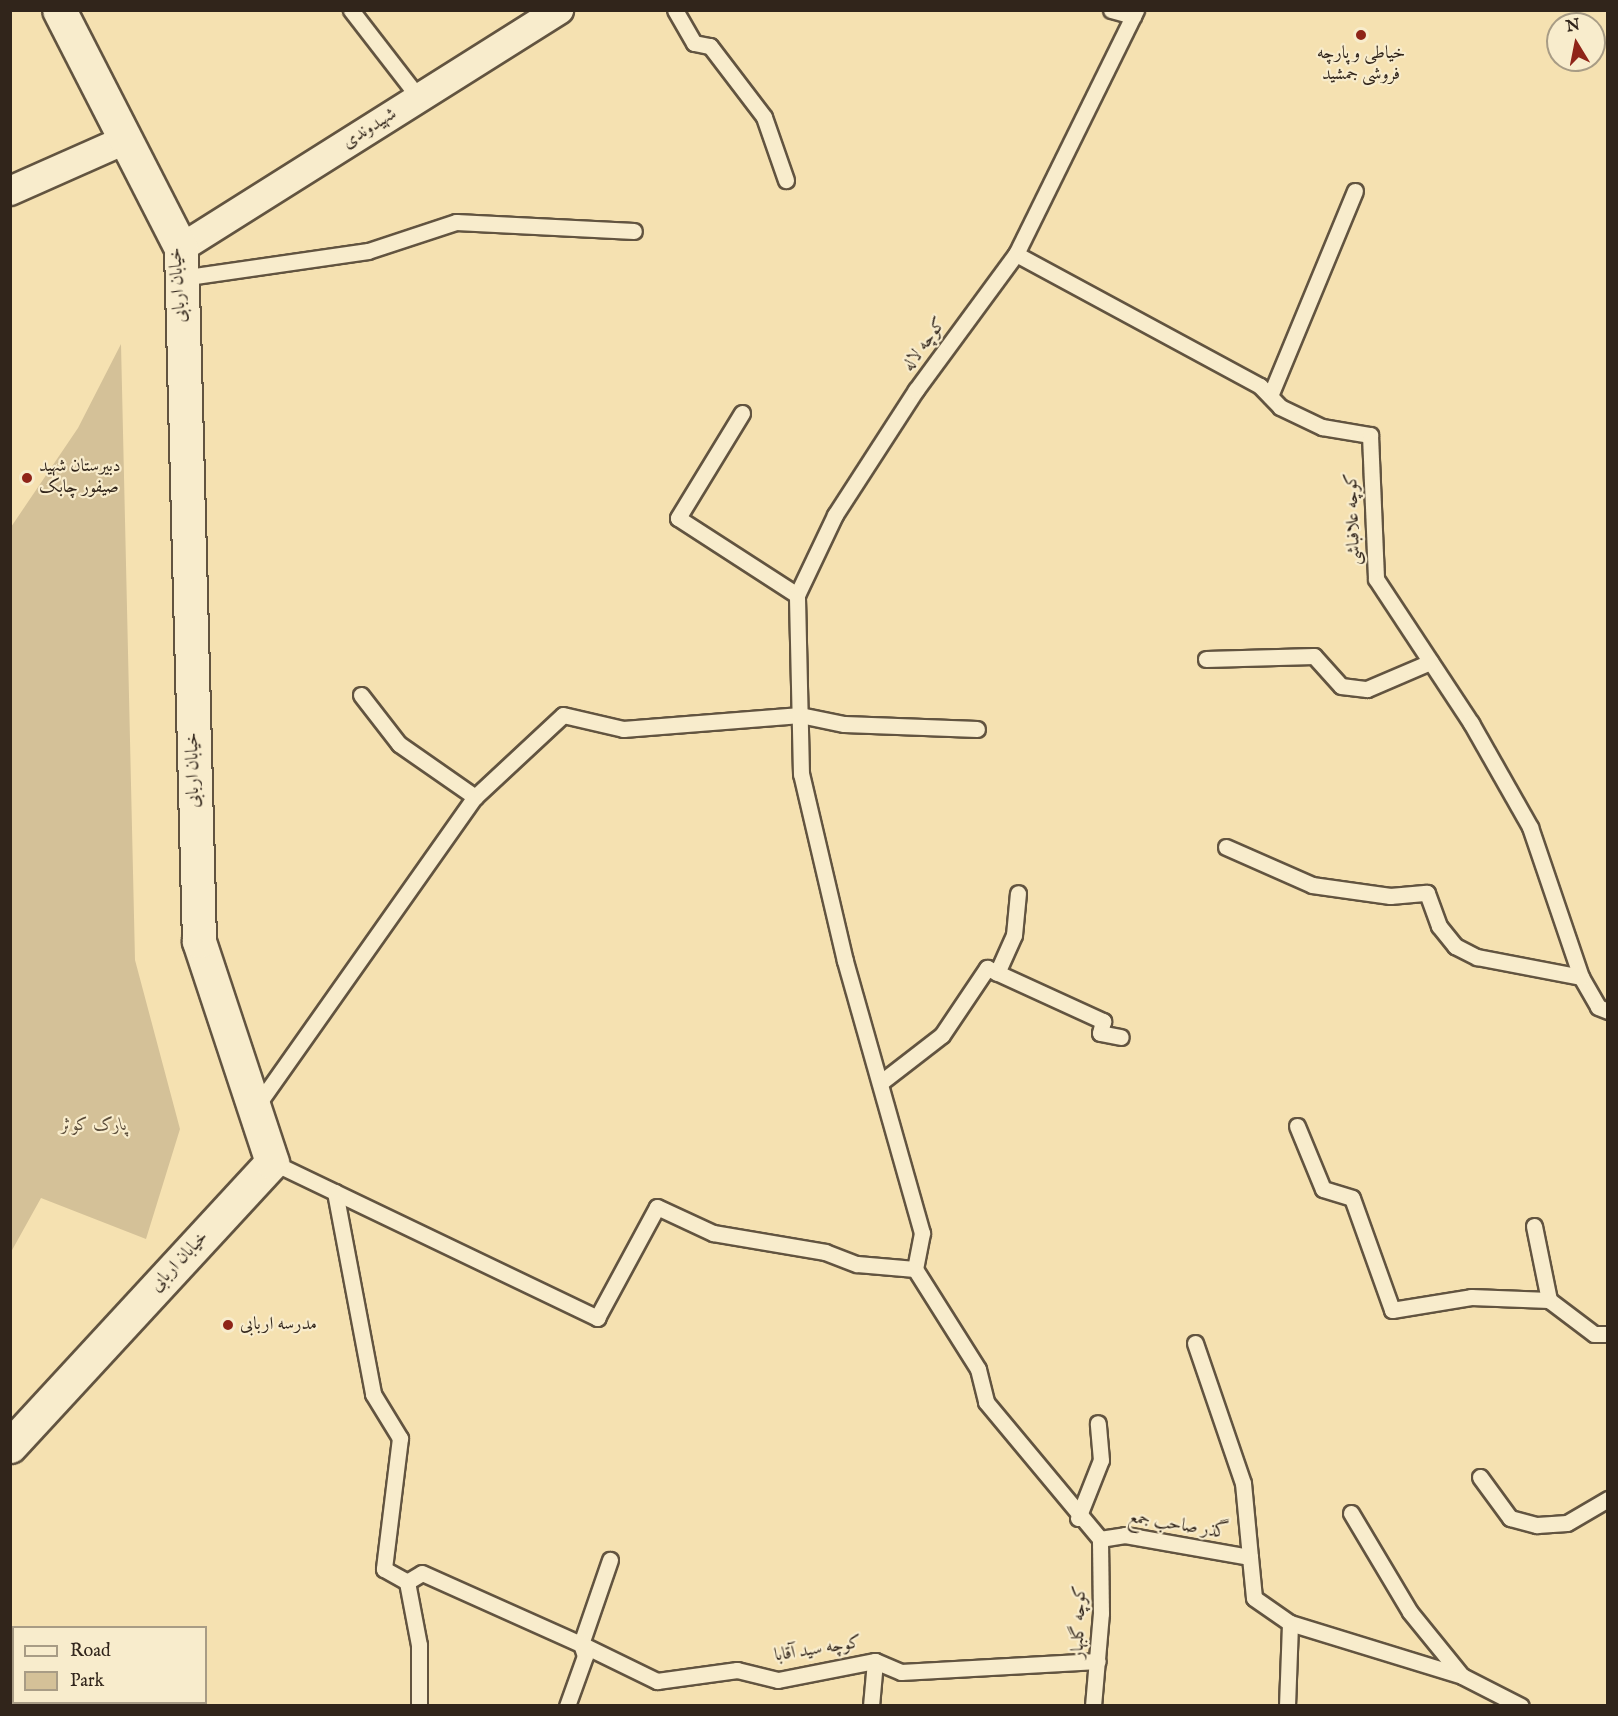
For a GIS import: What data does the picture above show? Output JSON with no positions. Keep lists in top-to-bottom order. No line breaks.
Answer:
{"streets":{"street":["شهیدوندی","خیابان اربابی"],"lane":["کوچه لاله","کوچه علافباشی","گذر صاحب جمع","کوچه گلبهار","کوچه سید آقابا"]},"crossings":[["شهیدوندی","خیابان اربابی"],["کوچه لاله","کوچه علافباشی"],["گذر صاحب جمع","کوچه گلبهار"],["کوچه گلبهار","کوچه سید آقابا"]],"parks":["پارک کوثر"],"places":["خیاطی ‌‌و‌ پارچه فروشی جمشید","دبیرستان شهید صیفور چابک","مدرسه اربابی"],"legend":["Road","Park"],"north":"top"}
